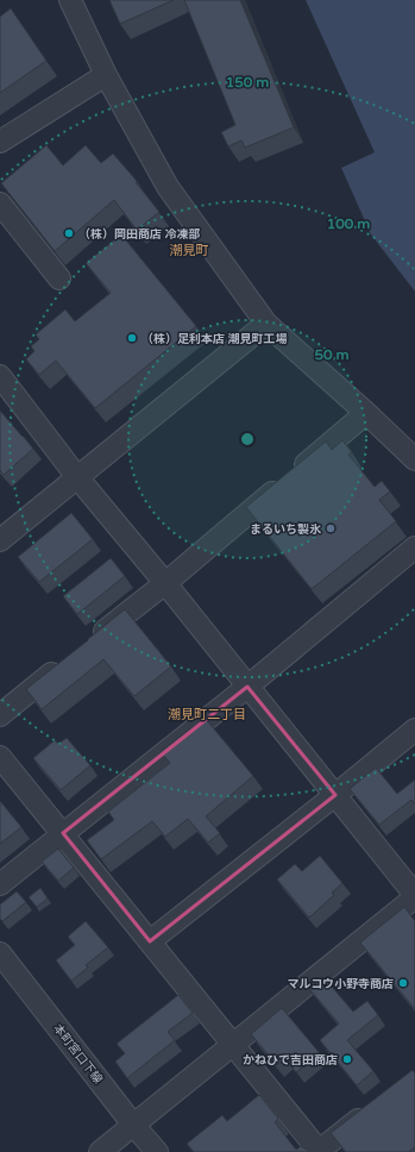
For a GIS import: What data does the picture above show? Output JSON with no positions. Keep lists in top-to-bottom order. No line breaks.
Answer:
{"streets":{"street":["本町宮口下線"]},"districts":["潮見町","潮見町二丁目"],"places":["（株）岡田商店 冷凍部","（株）足利本店 潮見町工場","まるいち製氷","マルコウ小野寺商店","かねひで吉田商店"],"rings":["150 m","100 m","50 m"]}
